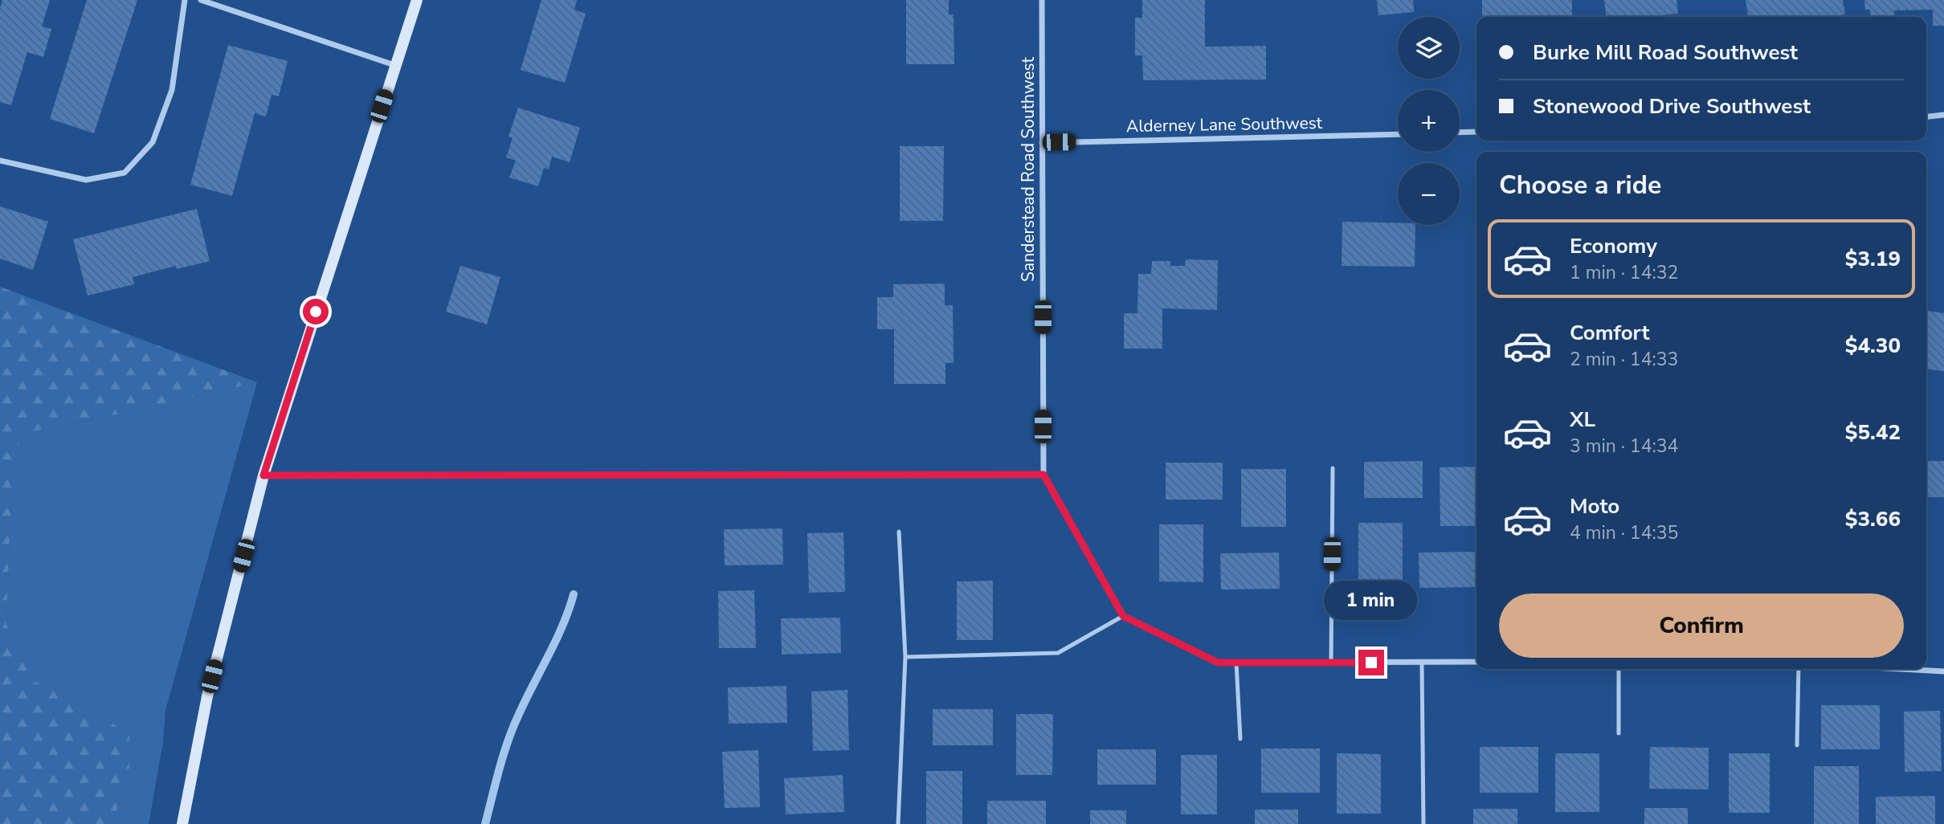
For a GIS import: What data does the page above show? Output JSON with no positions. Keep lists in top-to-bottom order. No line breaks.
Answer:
{"streets":{"street":["Alderney Lane Southwest","Sanderstead Road Southwest"]},"crossings":[["Alderney Lane Southwest","Sanderstead Road Southwest"]],"page":{"map_buttons":["+","−"],"banner":["Burke Mill Road Southwest","Stonewood Drive Southwest"],"heading":"Choose a ride","list":[{"name":"Economy","note":"1 min · 14:32","value":"$3.19"},{"name":"Comfort","note":"2 min · 14:33","value":"$4.30"},{"name":"XL","note":"3 min · 14:34","value":"$5.42"},{"name":"Moto","note":"4 min · 14:35","value":"$3.66"}],"bubble":"1 min","buttons":"Confirm"}}
